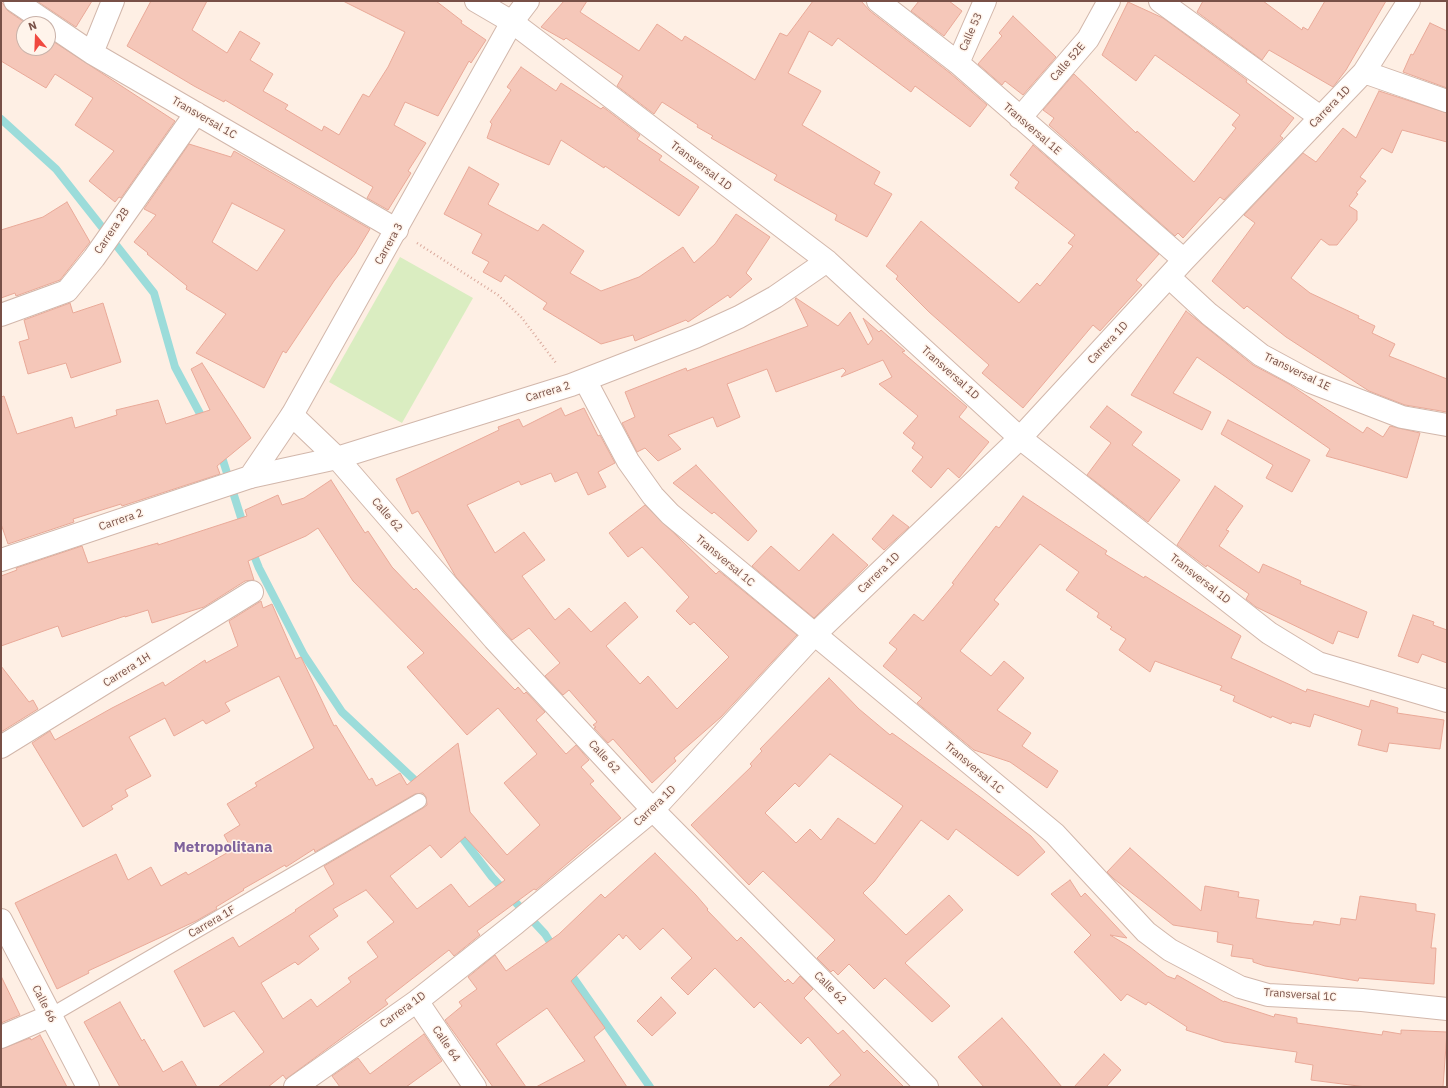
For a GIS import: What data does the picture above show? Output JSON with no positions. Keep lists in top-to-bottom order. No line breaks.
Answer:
{"streets":{"street":["Calle 53","Calle 52E","Carrera 1D","Transversal 1C","Transversal 1E","Transversal 1D","Carrera 2B","Carrera 3","Carrera 2","Calle 62","Carrera 1H","Carrera 1F","Calle 66","Calle 64"]},"crossings":[["Calle 53","Transversal 1E"],["Calle 52E","Transversal 1E"],["Carrera 1D","Transversal 1C"],["Carrera 1D","Transversal 1E"],["Carrera 1D","Transversal 1D"],["Carrera 1D","Calle 62"],["Carrera 1D","Calle 64"],["Transversal 1C","Carrera 2B"],["Transversal 1C","Carrera 3"],["Transversal 1C","Carrera 2"],["Transversal 1D","Carrera 3"],["Transversal 1D","Carrera 2"],["Carrera 3","Carrera 2"],["Carrera 3","Calle 62"],["Carrera 2","Calle 62"],["Carrera 1F","Calle 66"]],"districts":["Metropolitana"],"north":"top"}
